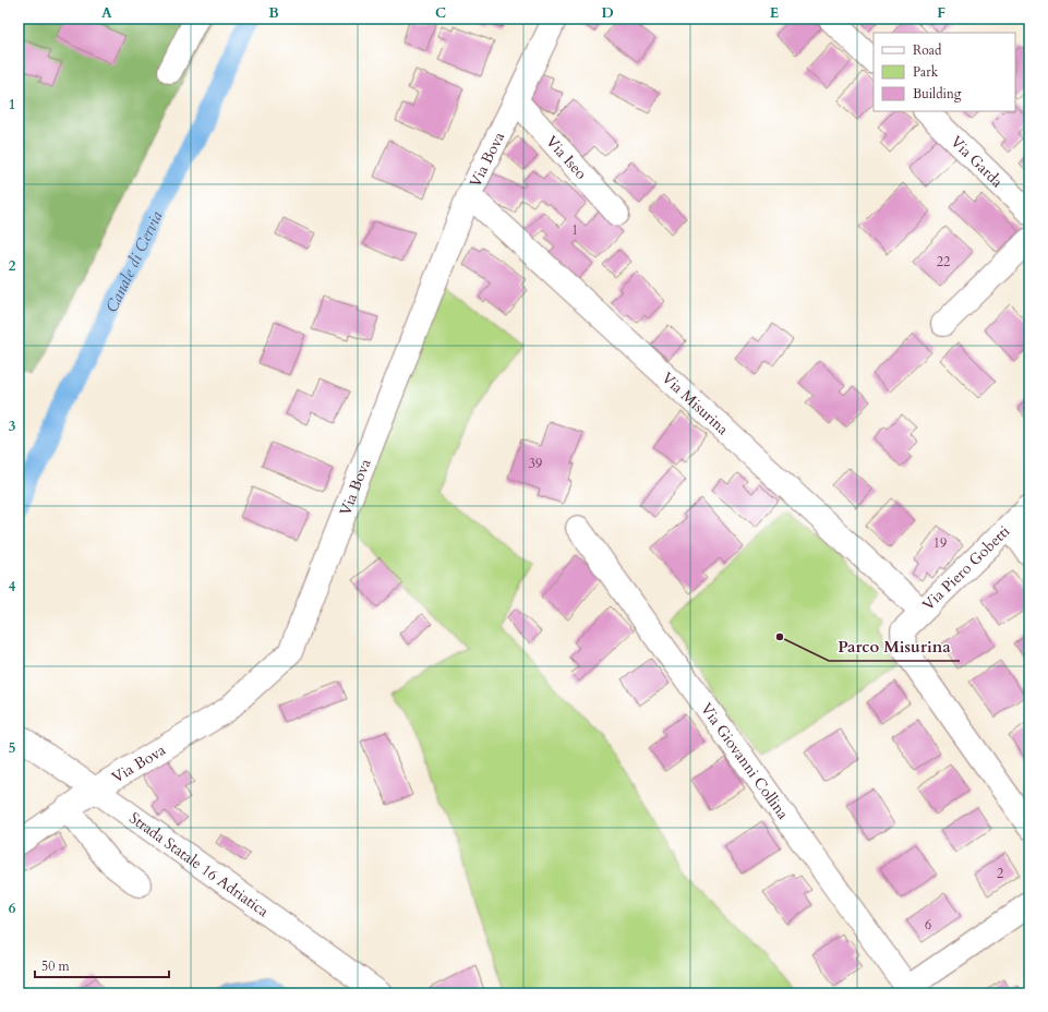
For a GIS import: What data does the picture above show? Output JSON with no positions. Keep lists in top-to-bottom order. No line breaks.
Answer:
{"streets":{"street":["Via Iseo","Via Bova","Via Garda","Via Misurina","Via Piero Gobetti","Via Giovanni Collina","Strada Statale 16 Adriatica"]},"crossings":[["Via Iseo","Via Bova"],["Via Bova","Via Misurina"],["Via Bova","Strada Statale 16 Adriatica"],["Via Misurina","Via Piero Gobetti"]],"water":["Canale di Cervia"],"places":["Parco Misurina"],"house_numbers":["1","22","39","19","2","6"],"legend":["Road","Park","Building"],"scale_bar":"50 m","grid":{"columns":["A","B","C","D","E","F"],"rows":["1","2","3","4","5","6"]}}
